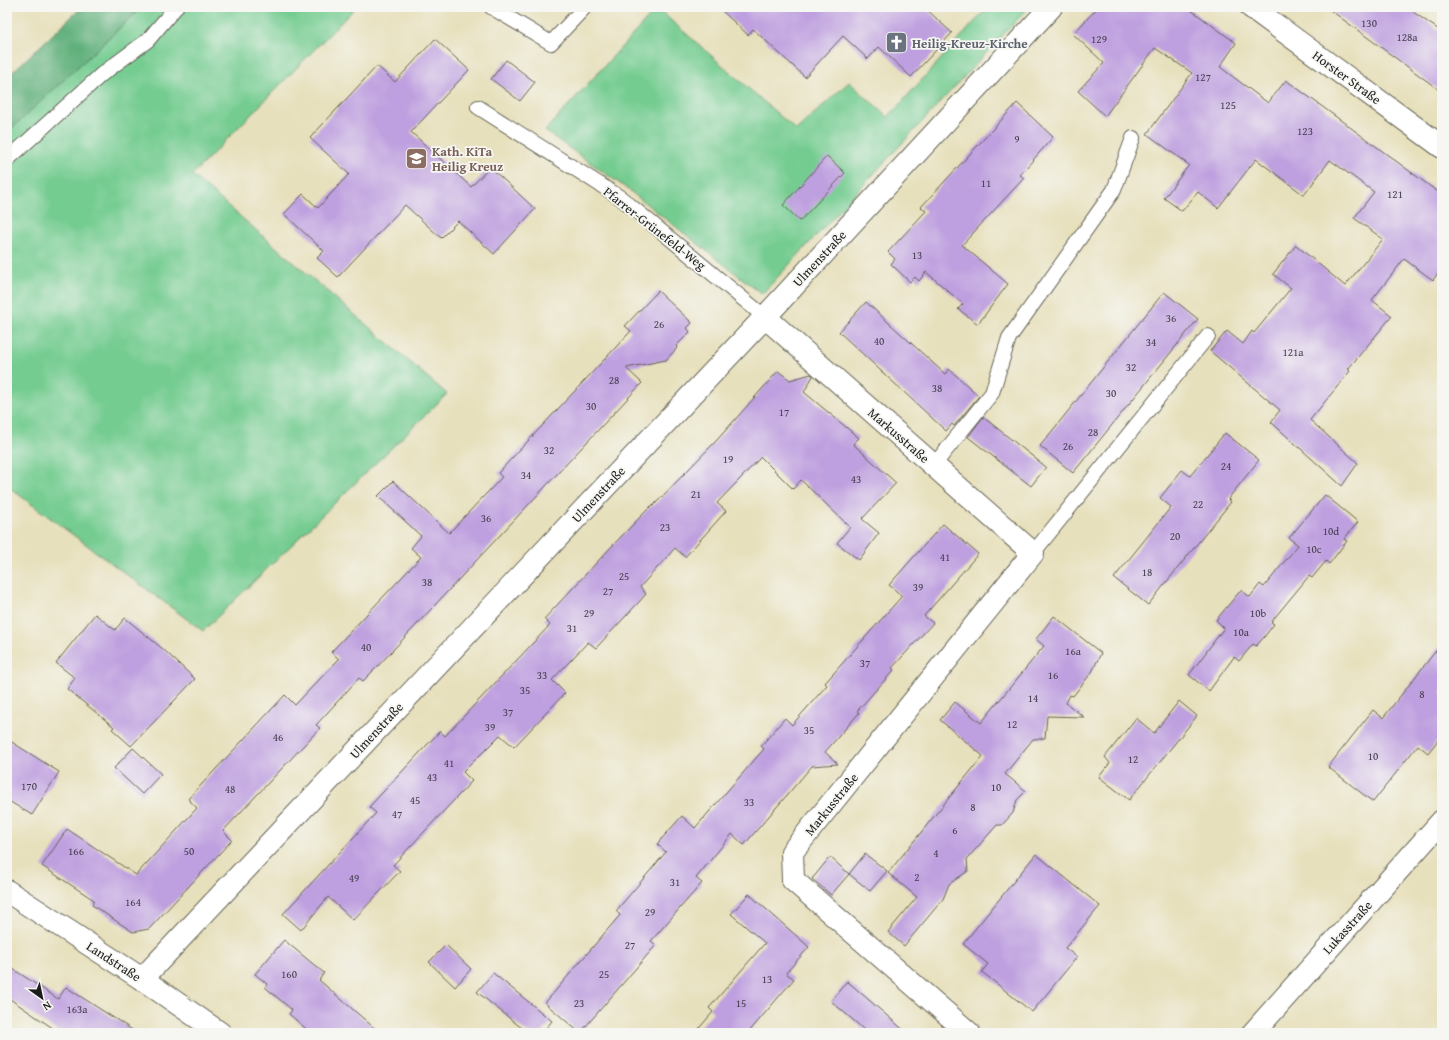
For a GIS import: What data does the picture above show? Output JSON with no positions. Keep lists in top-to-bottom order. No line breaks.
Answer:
{"streets":{"street":["Horster Straße","Ulmenstraße","Markusstraße","Lukasstraße","Landstraße"],"lane":["Pfarrer-Grünefeld-Weg"]},"crossings":[["Pfarrer-Grünefeld-Weg","Ulmenstraße"],["Pfarrer-Grünefeld-Weg","Markusstraße"],["Ulmenstraße","Markusstraße"],["Ulmenstraße","Landstraße"]],"places":{"church":["Heilig-Kreuz-Kirche"],"school or university":["Kath. KiTa Heilig Kreuz"]},"house_numbers":["130","128a","129","127","125","123","9","11","121","13","36","26","40","34","121a","32","28","38","30","30","17","28","26","32","19","24","34","43","21","22","36","23","10d","20","10c","41","18","25","38","39","27","29","10b","31","10a","40","16a","37","33","16","35","8","14","37","12","39","35","46","10","12","41","43","170","10","48","45","33","8","47","6","166","50","4","2","49","31","164","29","27","160","25","13","23","15","163a"],"north":"bottom right"}
